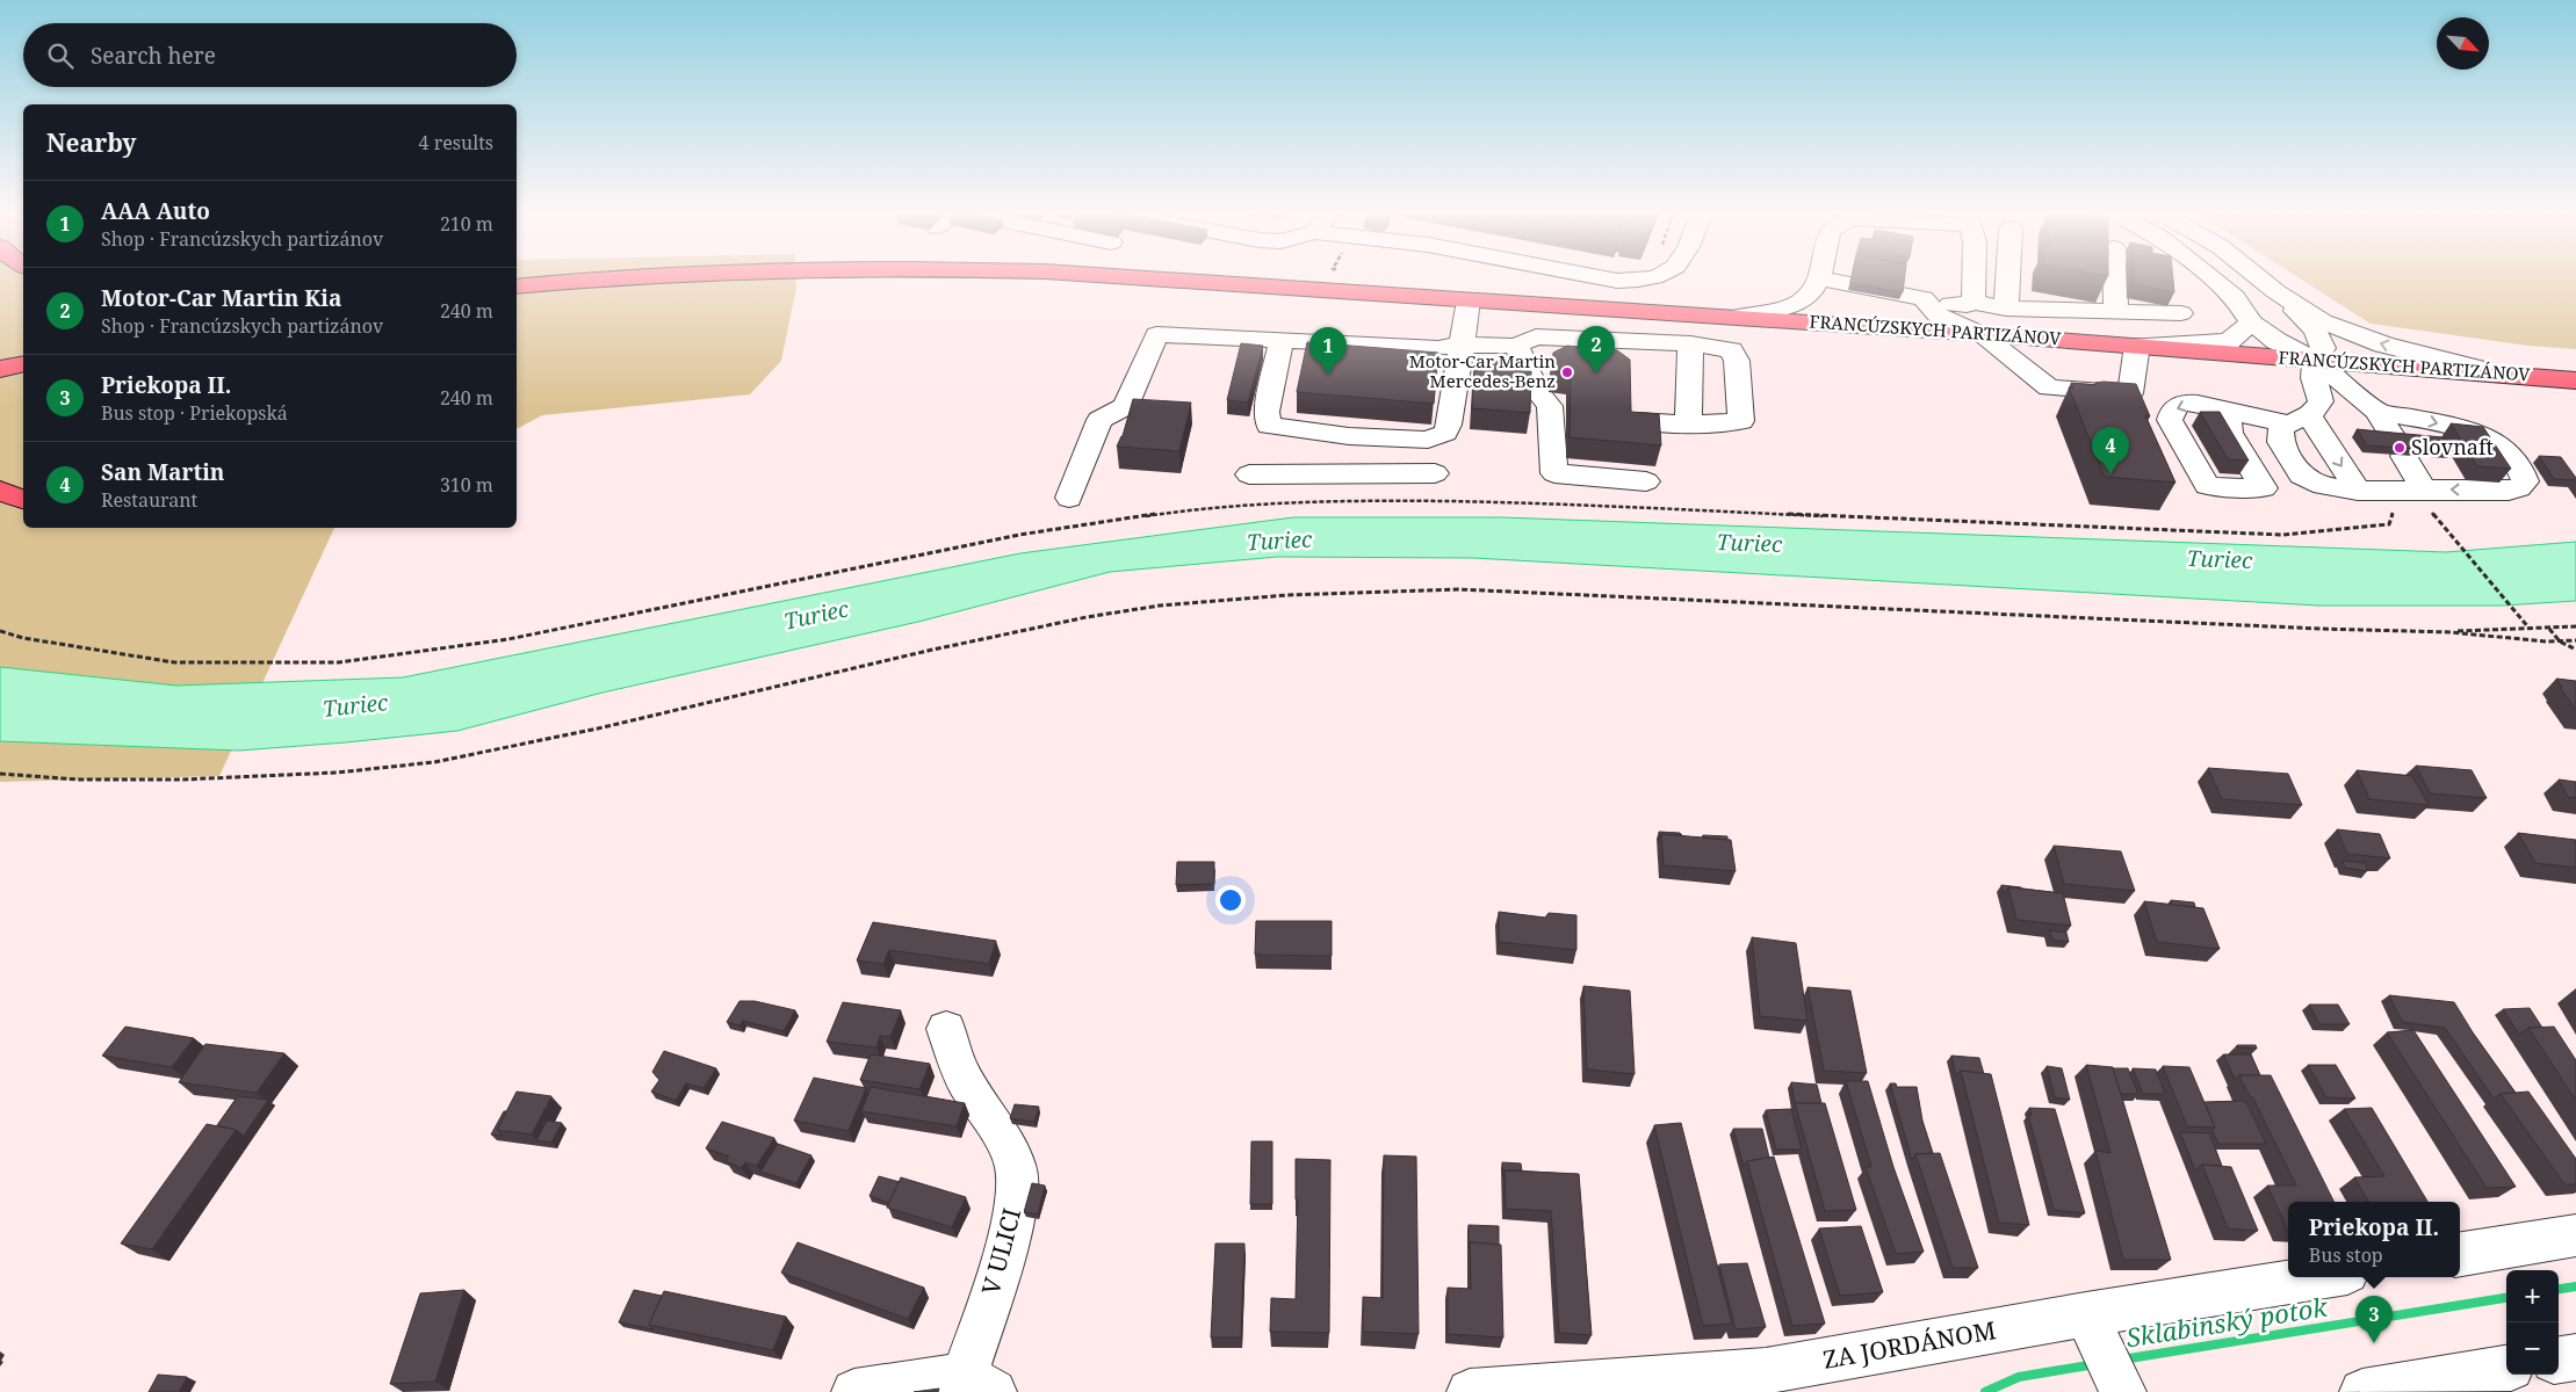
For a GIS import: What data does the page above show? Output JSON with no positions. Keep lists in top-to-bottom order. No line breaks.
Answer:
{"streets":{"main road":["FRANCÚZSKYCH PARTIZÁNOV"],"street":["V ULICI","ZA JORDÁNOM"]},"water":["Turiec","Sklabinský potok"],"places":["Motor-Car Martin Mercedes-Benz","Slovnaft"],"north":"bottom right","page":{"search":"Search here","heading":["Nearby","4 results"],"list":[{"mark":"1","name":"AAA Auto","note":"Shop · Francúzskych partizánov","value":"210 m"},{"mark":"2","name":"Motor-Car Martin Kia","note":"Shop · Francúzskych partizánov","value":"240 m"},{"mark":"3","name":"Priekopa II.","note":"Bus stop · Priekopská","value":"240 m"},{"mark":"4","name":"San Martin","note":"Restaurant","value":"310 m"}],"pins":["2","1","4","3"],"popup":["Priekopa II.","Bus stop"],"map_buttons":["+","−"]}}
